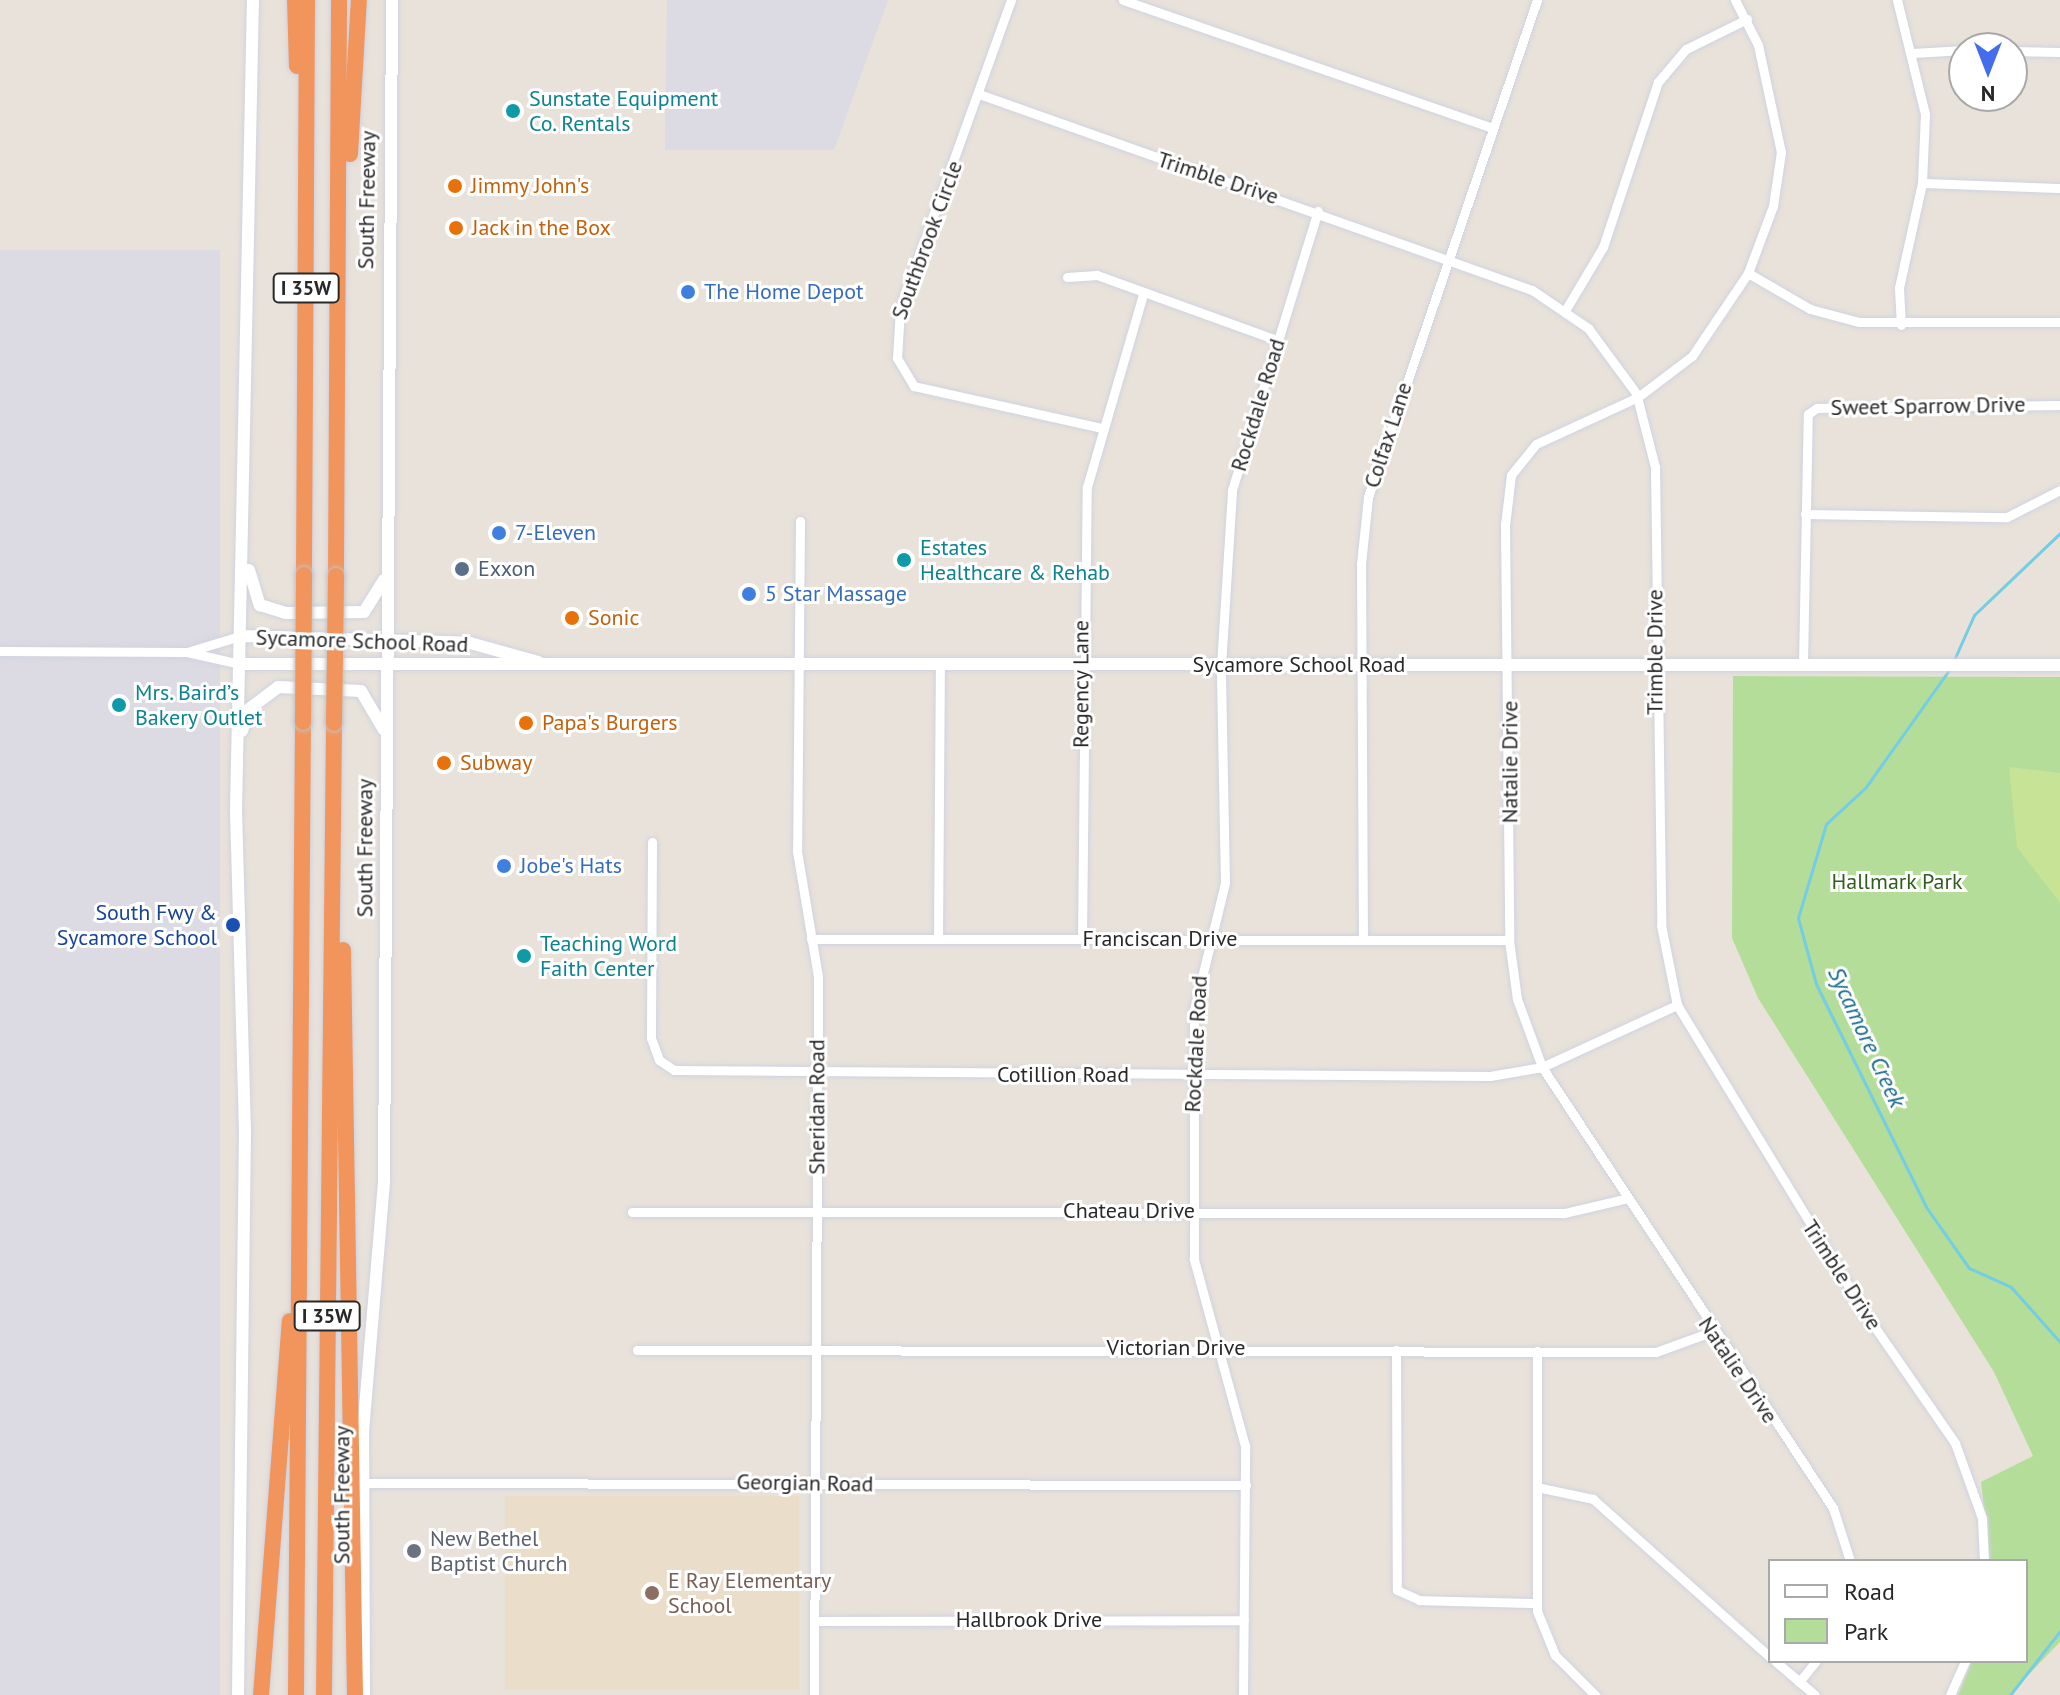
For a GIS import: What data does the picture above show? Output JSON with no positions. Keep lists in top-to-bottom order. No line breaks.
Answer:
{"streets":{"highway":["South Freeway","I 35W"],"main road":["Sycamore School Road"],"street":["Trimble Drive","Southbrook Circle","Rockdale Road","Sweet Sparrow Drive","Colfax Lane","Regency Lane","Natalie Drive","Franciscan Drive","Cotillion Road","Sheridan Road","Chateau Drive","Victorian Drive","Georgian Road","Hallbrook Drive"]},"crossings":[["Trimble Drive","Southbrook Circle"],["Trimble Drive","Rockdale Road"],["Trimble Drive","Colfax Lane"],["Trimble Drive","Sycamore School Road"],["Trimble Drive","Natalie Drive"],["Trimble Drive","Cotillion Road"],["South Freeway","Sycamore School Road"],["South Freeway","Georgian Road"],["Southbrook Circle","Regency Lane"],["Rockdale Road","Sycamore School Road"],["Rockdale Road","Franciscan Drive"],["Rockdale Road","Cotillion Road"],["Rockdale Road","Chateau Drive"],["Rockdale Road","Victorian Drive"],["Rockdale Road","Georgian Road"],["Rockdale Road","Hallbrook Drive"],["Sweet Sparrow Drive","Sycamore School Road"],["Colfax Lane","Sycamore School Road"],["Colfax Lane","Franciscan Drive"],["Sycamore School Road","Regency Lane"],["Sycamore School Road","Natalie Drive"],["Sycamore School Road","Sheridan Road"],["Regency Lane","Franciscan Drive"],["Natalie Drive","Franciscan Drive"],["Natalie Drive","Cotillion Road"],["Natalie Drive","Chateau Drive"],["Natalie Drive","Victorian Drive"],["Franciscan Drive","Sheridan Road"],["Cotillion Road","Sheridan Road"],["Sheridan Road","Chateau Drive"],["Sheridan Road","Victorian Drive"],["Sheridan Road","Georgian Road"],["Sheridan Road","Hallbrook Drive"]],"water":["Sycamore Creek"],"parks":["Hallmark Park"],"places":["Sunstate Equipment Co. Rentals","Jimmy John's","Jack in the Box","The Home Depot","7-Eleven","Estates Healthcare & Rehab","Exxon","5 Star Massage","Sonic","Mrs. Baird’s Bakery Outlet","Papa's Burgers","Subway","Jobe's Hats","South Fwy & Sycamore School","Teaching Word Faith Center","New Bethel Baptist Church","E Ray Elementary School"],"legend":["Road","Park"],"north":"bottom"}
